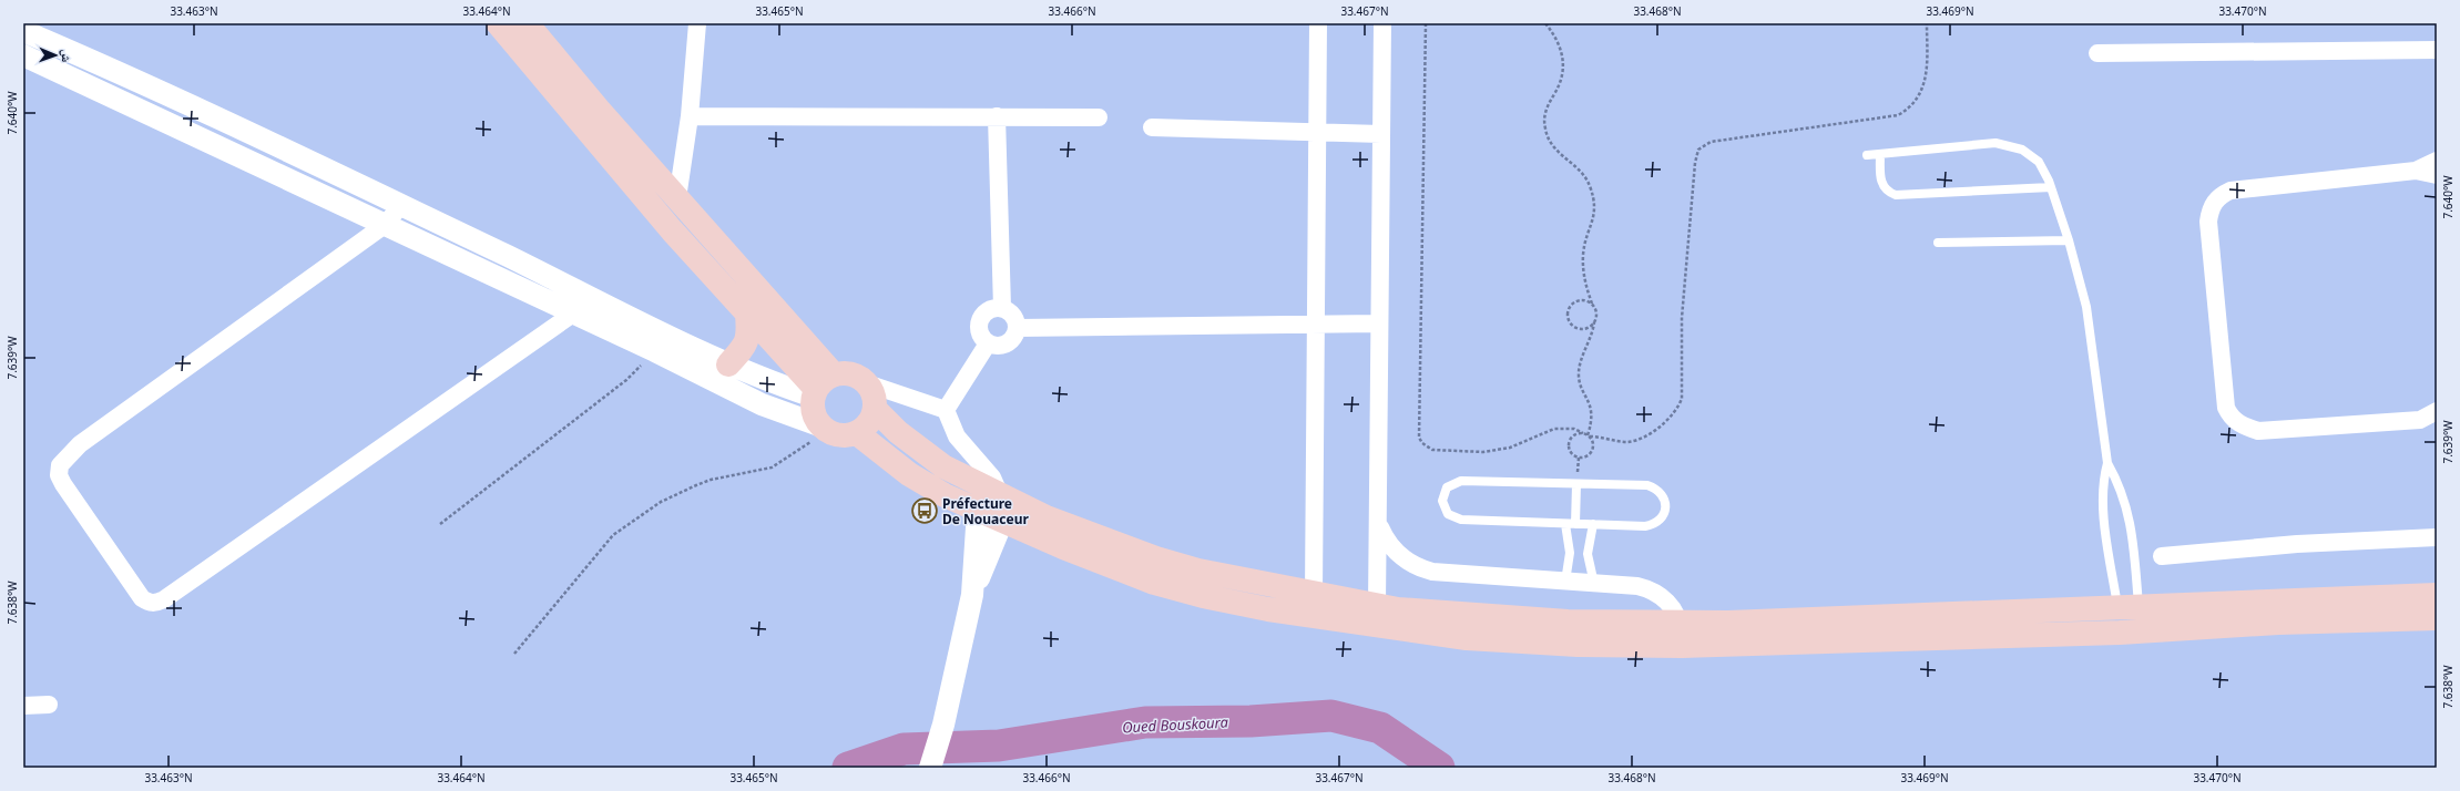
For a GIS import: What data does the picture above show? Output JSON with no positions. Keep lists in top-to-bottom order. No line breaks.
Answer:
{"water":["Oued Bouskoura"],"places":{"bus stop":["Préfecture De Nouaceur"]},"north":"right","coordinates":["33.463°N","33.464°N","33.465°N","33.466°N","33.467°N","33.468°N","33.469°N","33.470°N","7.640°W","7.639°W","7.638°W"]}
